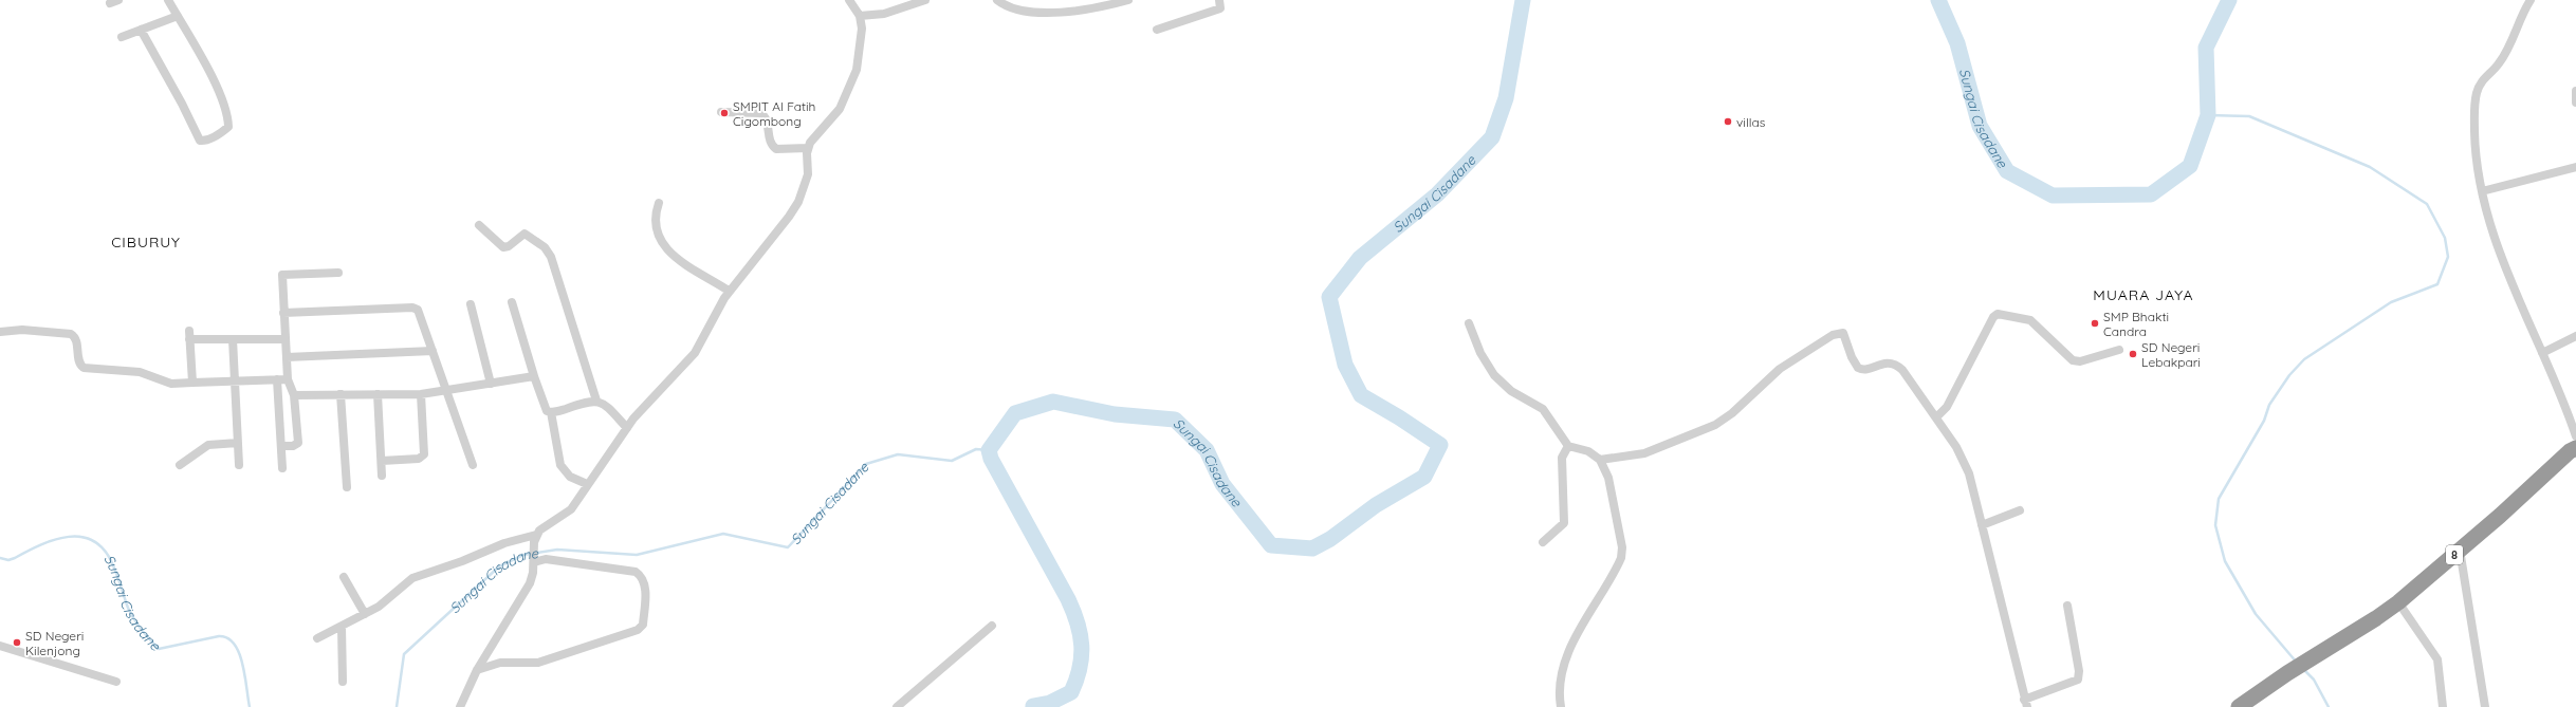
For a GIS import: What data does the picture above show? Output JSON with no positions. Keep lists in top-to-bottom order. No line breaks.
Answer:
{"streets":{"highway":["8"]},"districts":["CIBURUY","MUARA JAYA"],"water":["Sungai Cisadane"],"places":["SMPIT Al Fatih Cigombong","villas","SMP Bhakti Candra","SD Negeri Lebakpari","SD Negeri Kilenjong"]}
